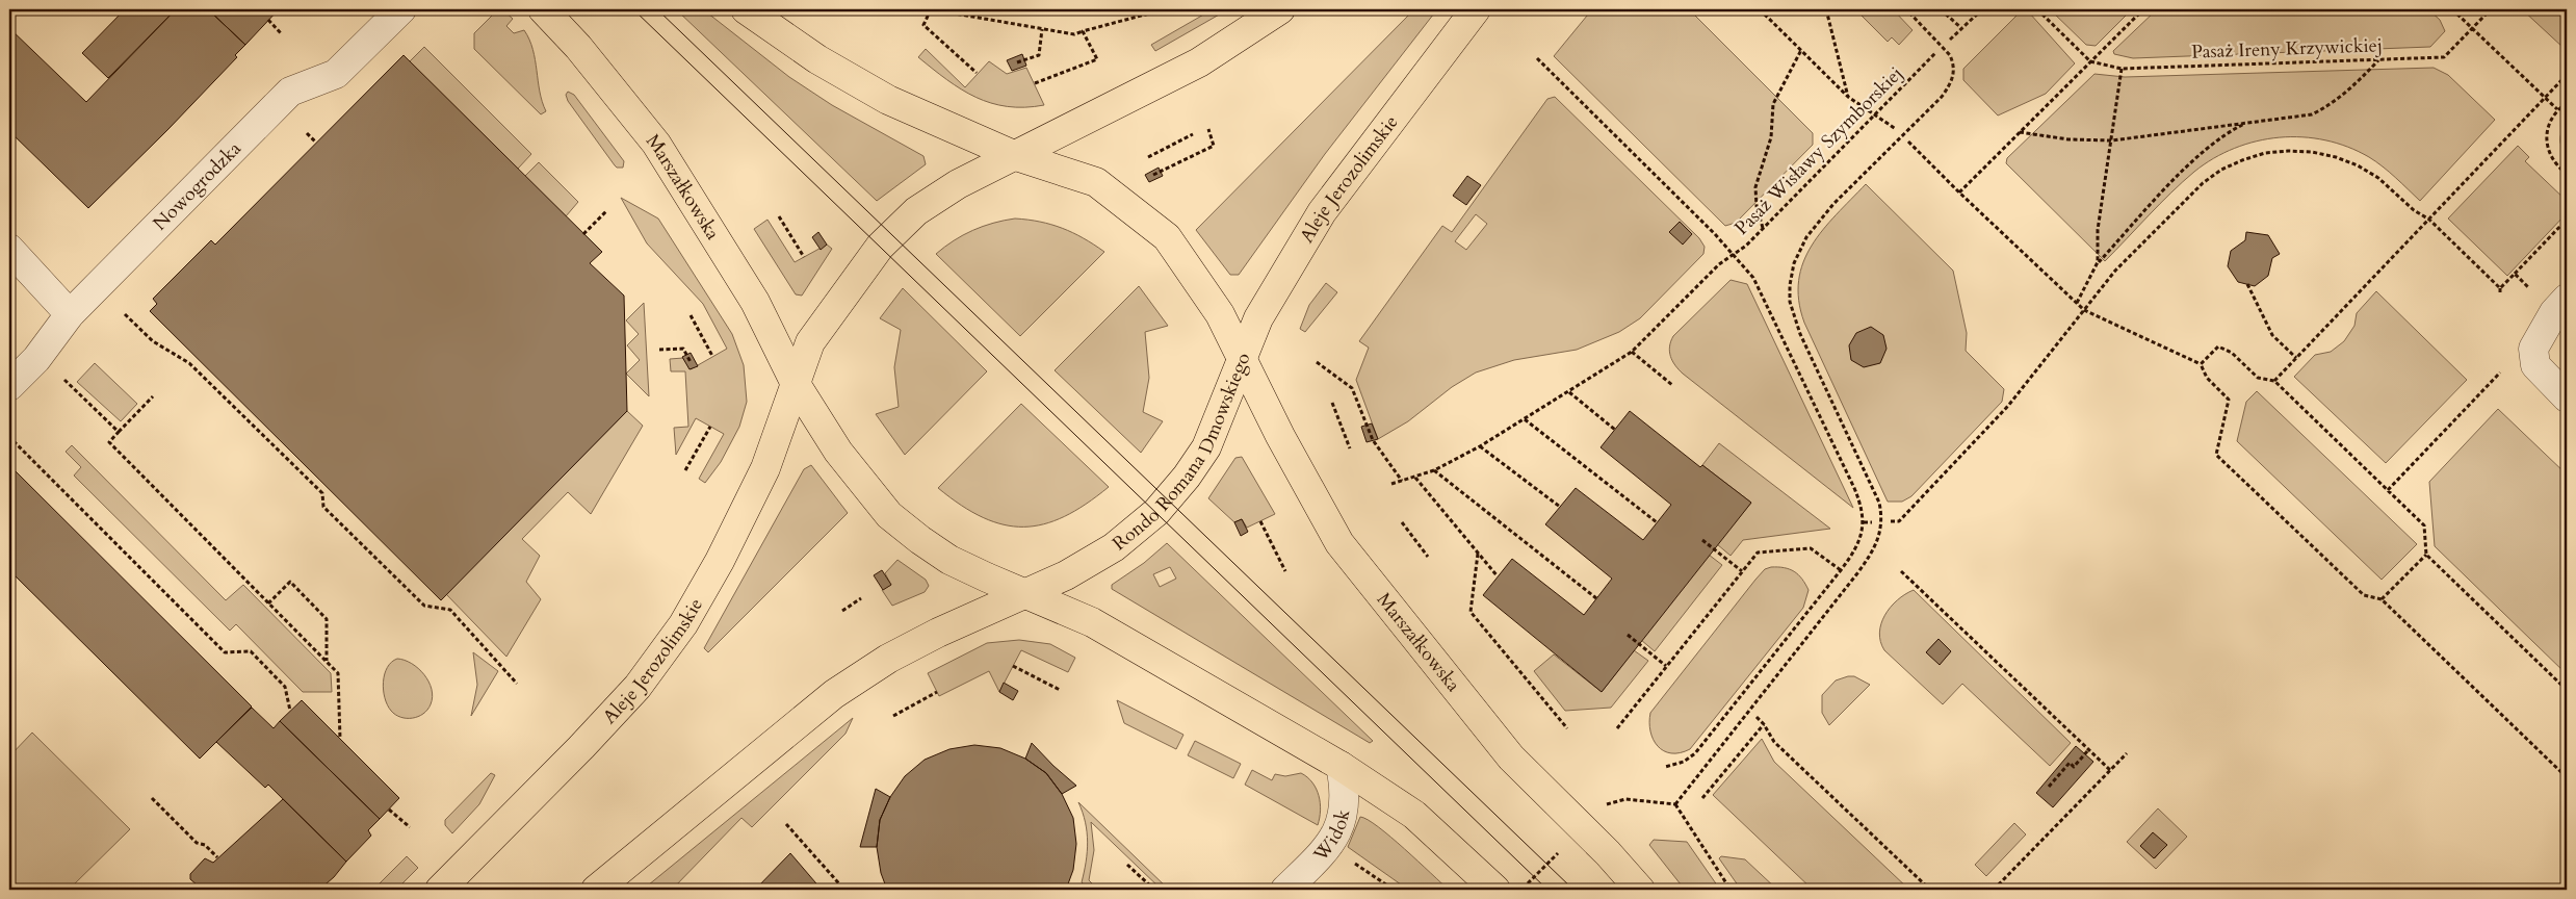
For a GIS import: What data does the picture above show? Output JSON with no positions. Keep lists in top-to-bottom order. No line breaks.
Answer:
{"streets":{"main road":["Aleje Jerozolimskie","Marszałkowska","Rondo Romana Dmowskiego"],"street":["Nowogrodzka","Widok"],"path":["Pasaż Ireny Krzywickiej","Pasaż Wisławy Szymborskiej"]},"crossings":[["Aleje Jerozolimskie","Marszałkowska"],["Aleje Jerozolimskie","Rondo Romana Dmowskiego"],["Marszałkowska","Rondo Romana Dmowskiego"]]}
